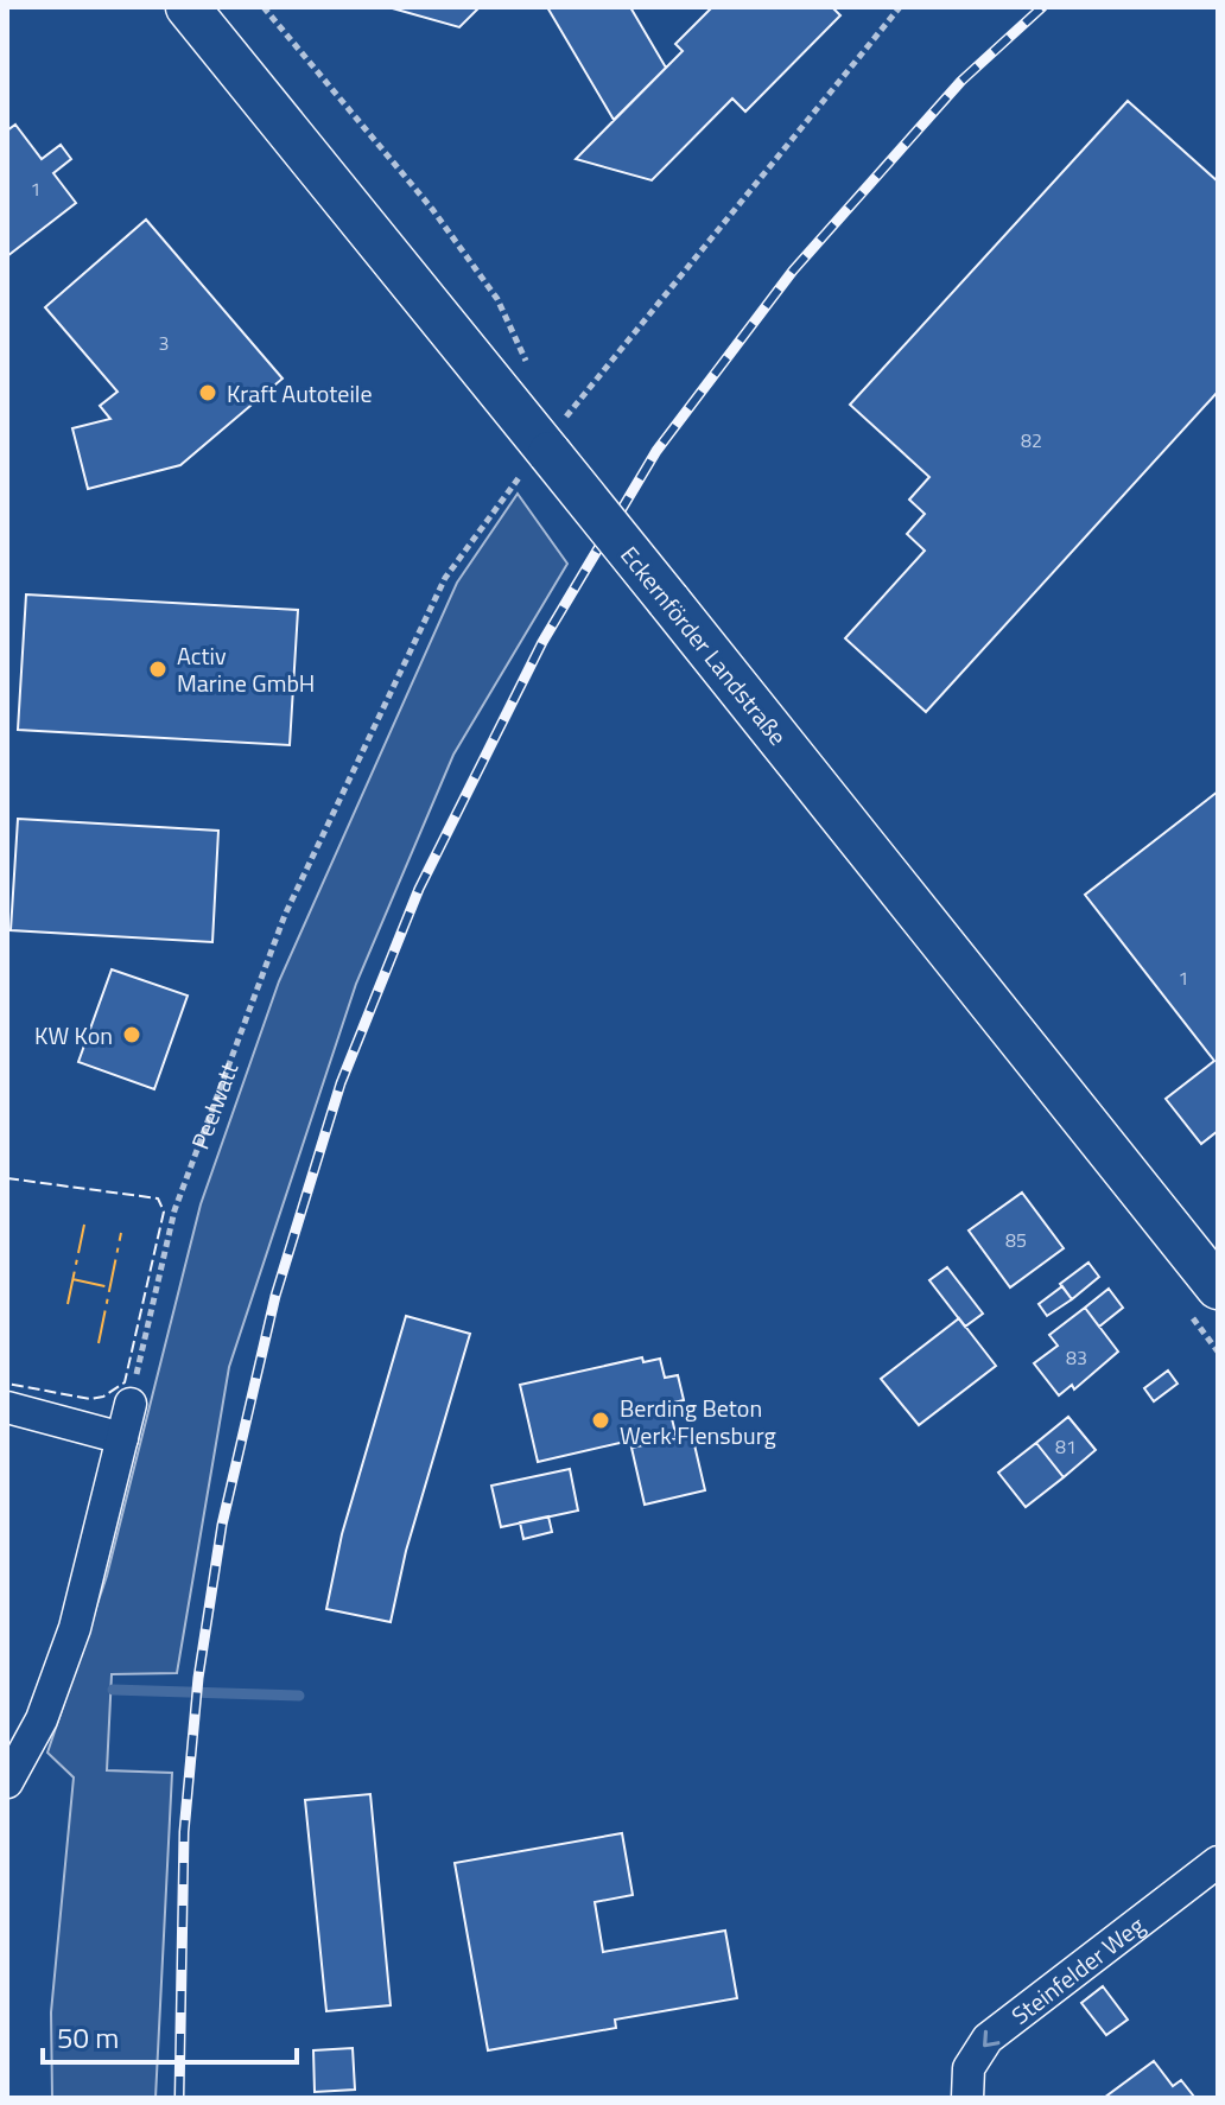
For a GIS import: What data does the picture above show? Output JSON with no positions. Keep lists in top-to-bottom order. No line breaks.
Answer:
{"streets":{"street":["Eckernförder Landstraße","Steinfelder Weg"],"path":["Peelwatt"]},"crossings":[["Eckernförder Landstraße","Peelwatt"]],"one_way":["Steinfelder Weg"],"places":["Kraft Autoteile","Activ Marine GmbH","KW Kon","Berding Beton Werk Flensburg"],"house_numbers":["1","3","82","1","85","83","81"],"scale_bar":"50 m"}
